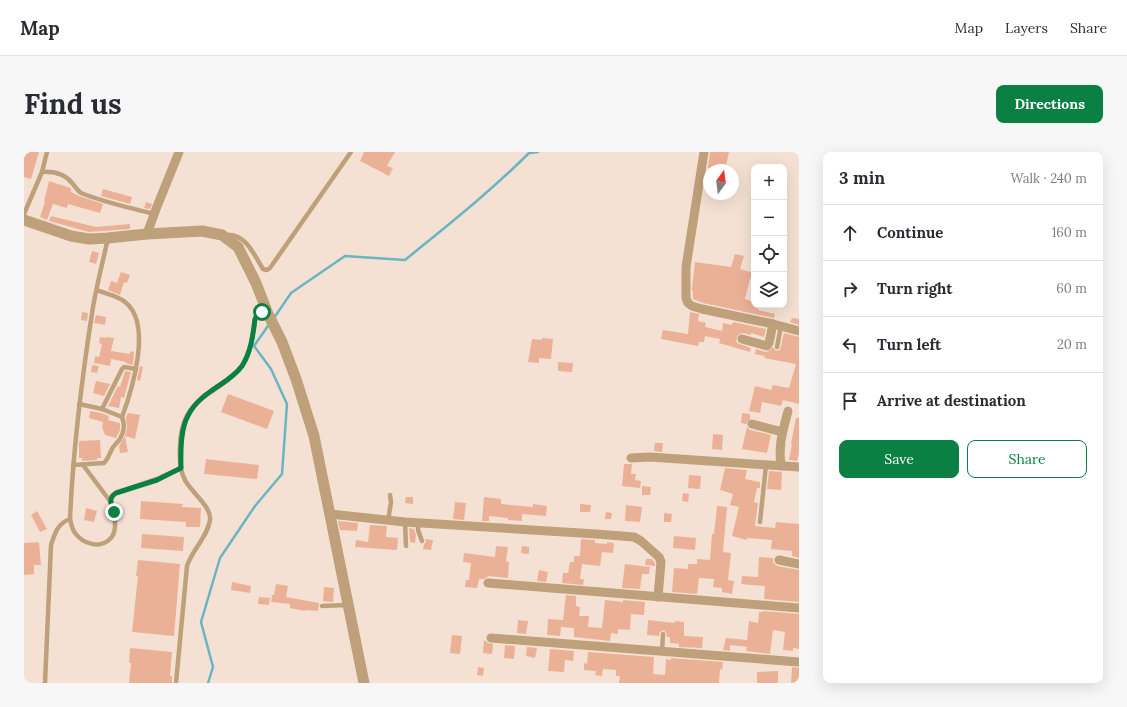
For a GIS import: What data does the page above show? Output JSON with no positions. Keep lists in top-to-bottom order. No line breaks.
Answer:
{"north":"top","page":{"header":"Map","nav":["Map","Layers","Share"],"buttons":["Directions",["Save","Share"]],"title":"Find us","heading":["3 min","Walk · 240 m"],"map_buttons":["+","−"],"list":[["Continue","160 m"],["Turn right","60 m"],["Turn left","20 m"],"Arrive at destination"]}}
